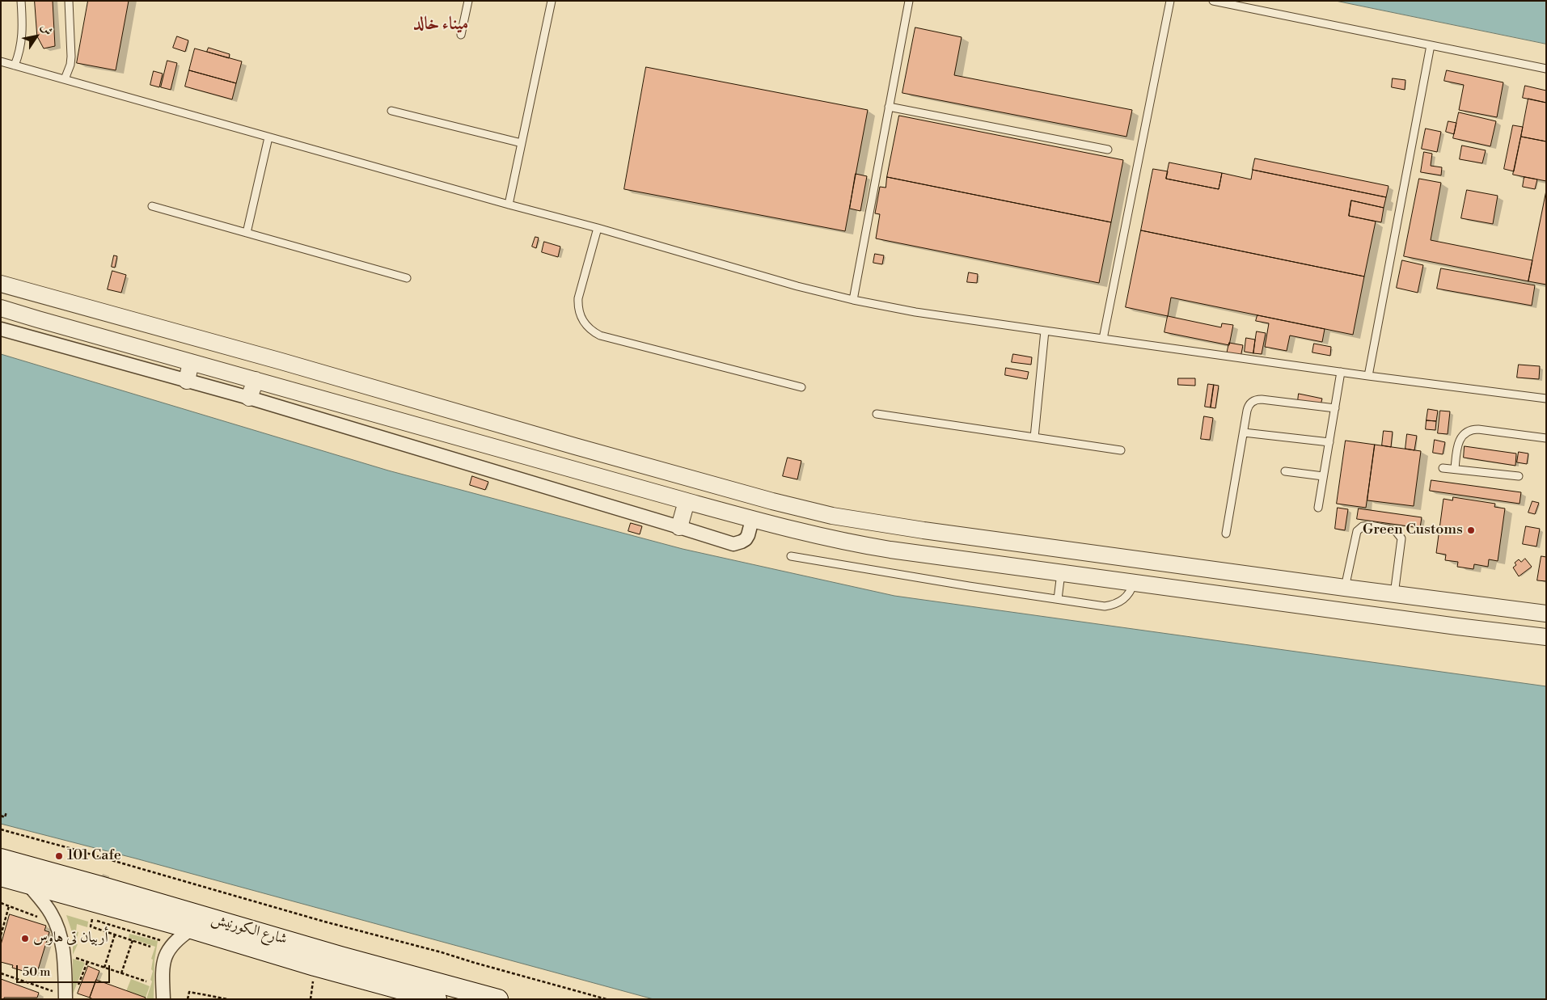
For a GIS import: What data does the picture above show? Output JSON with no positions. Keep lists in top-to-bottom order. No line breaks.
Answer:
{"streets":{"main road":["شارع الكورنيش"]},"districts":["ميناء خالد"],"places":["Green Customs","101 Cafe","أربيان تى هاوس"],"scale_bar":"50 m","north":"top right"}
